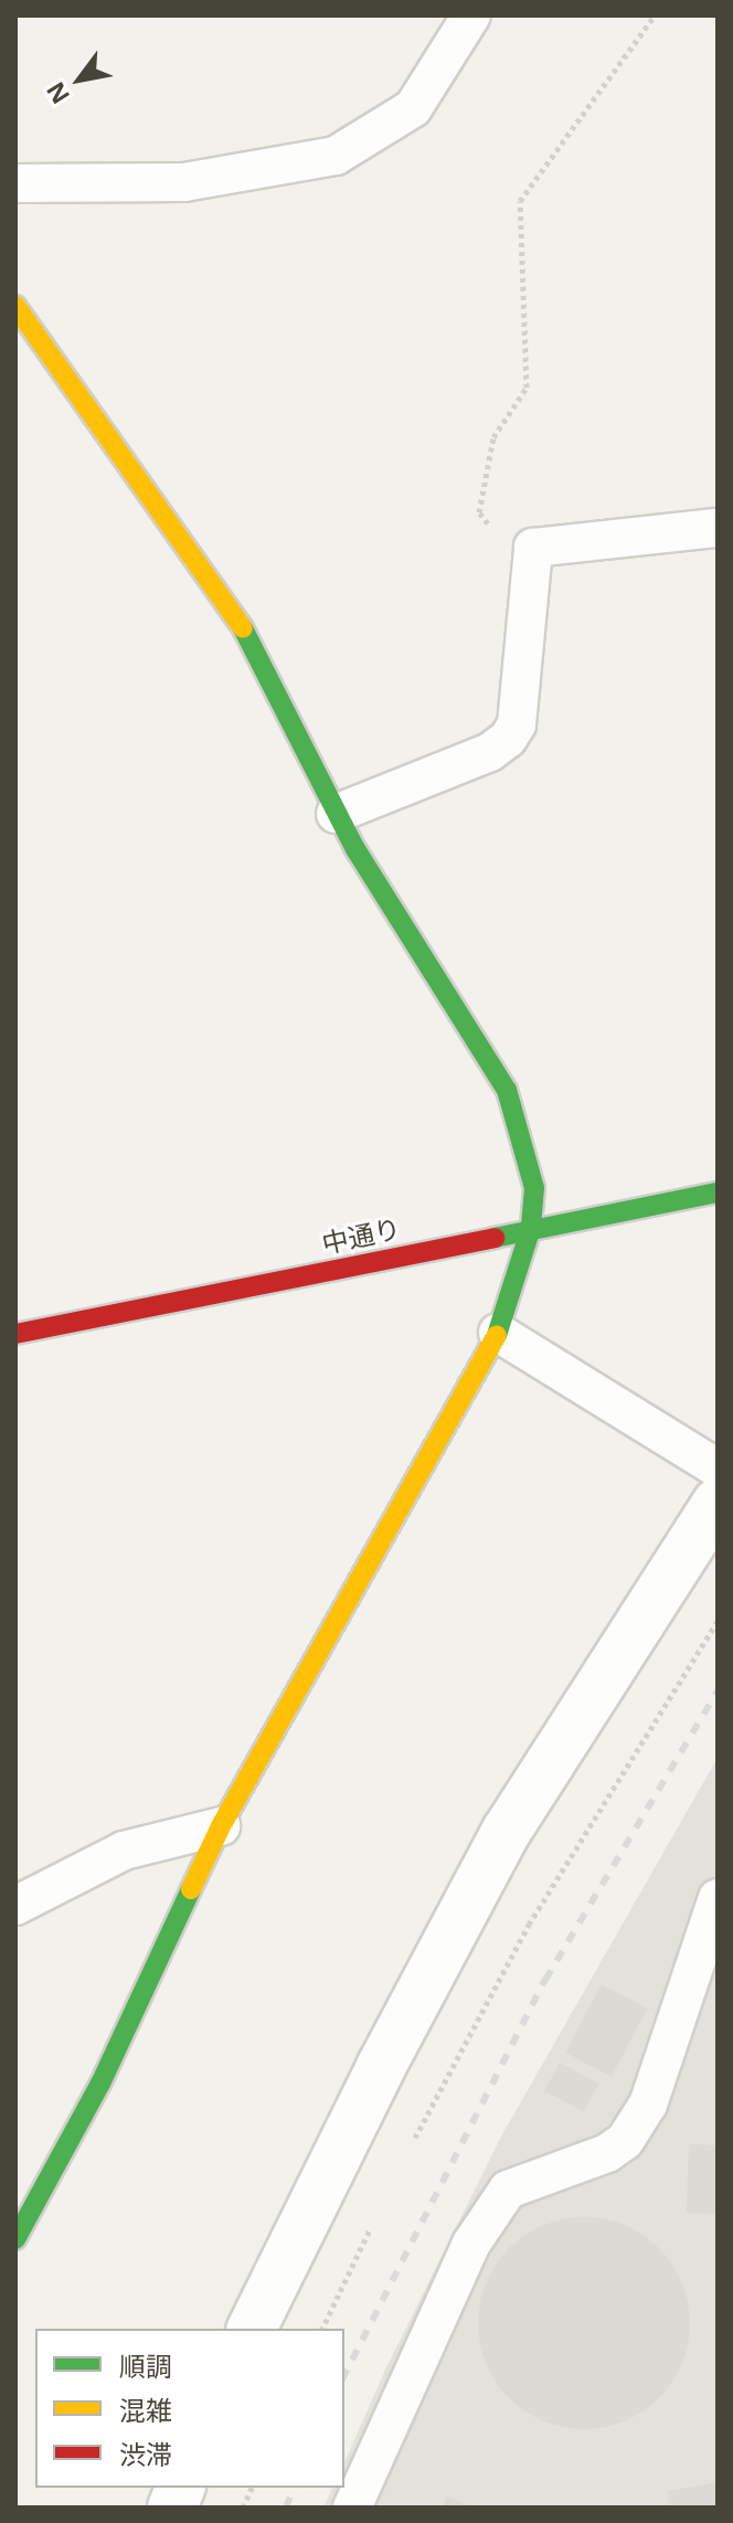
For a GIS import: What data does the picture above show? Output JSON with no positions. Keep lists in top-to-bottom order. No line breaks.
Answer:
{"streets":{"street":["中通り"]},"legend":["順調","混雑","渋滞"],"north":"bottom left"}
